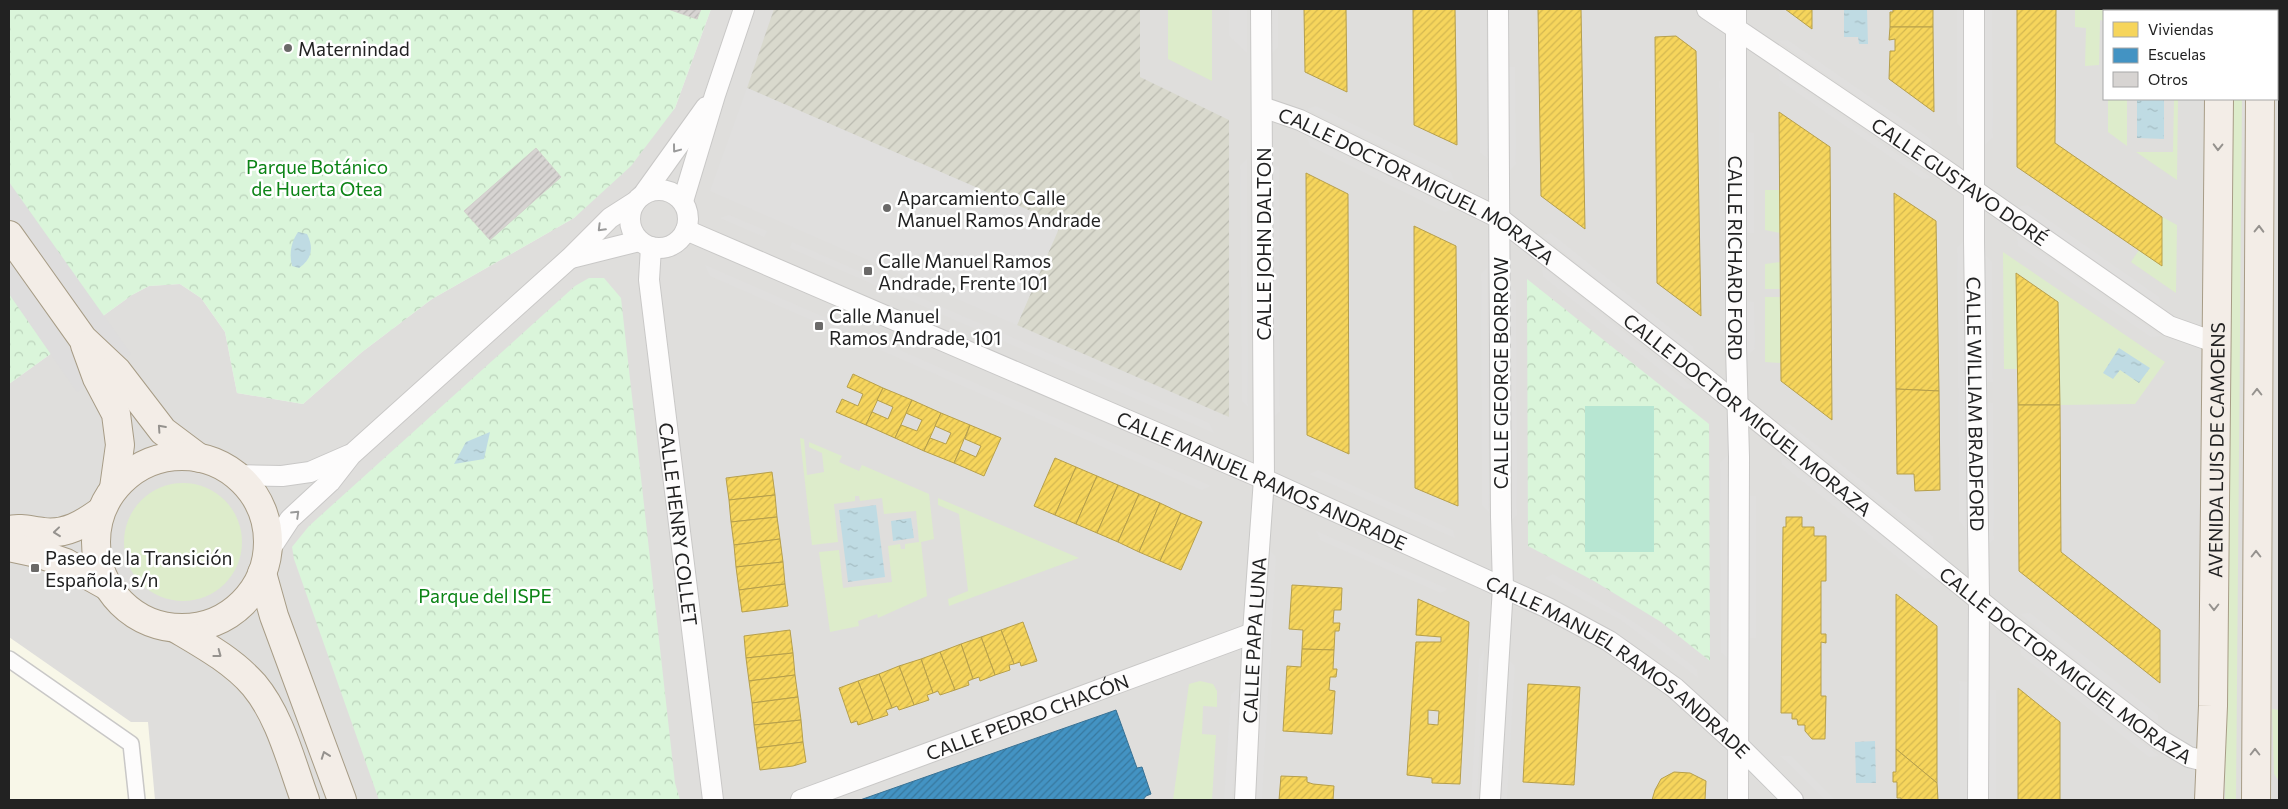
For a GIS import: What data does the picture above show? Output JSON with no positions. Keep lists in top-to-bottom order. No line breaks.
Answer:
{"streets":{"main road":["AVENIDA LUIS DE CAMOENS"],"street":["CALLE GUSTAVO DORÉ","CALLE DOCTOR MIGUEL MORAZA","CALLE JOHN DALTON","CALLE RICHARD FORD","CALLE GEORGE BORROW","CALLE WILLIAM BRADFORD","CALLE MANUEL RAMOS ANDRADE","CALLE HENRY COLLET","CALLE PAPA LUNA","CALLE PEDRO CHACÓN"]},"crossings":[["CALLE GUSTAVO DORÉ","CALLE RICHARD FORD"],["CALLE GUSTAVO DORÉ","CALLE WILLIAM BRADFORD"],["CALLE GUSTAVO DORÉ","AVENIDA LUIS DE CAMOENS"],["CALLE DOCTOR MIGUEL MORAZA","CALLE JOHN DALTON"],["CALLE DOCTOR MIGUEL MORAZA","CALLE RICHARD FORD"],["CALLE DOCTOR MIGUEL MORAZA","CALLE GEORGE BORROW"],["CALLE DOCTOR MIGUEL MORAZA","CALLE WILLIAM BRADFORD"],["CALLE DOCTOR MIGUEL MORAZA","AVENIDA LUIS DE CAMOENS"],["CALLE JOHN DALTON","CALLE MANUEL RAMOS ANDRADE"],["CALLE JOHN DALTON","CALLE PAPA LUNA"],["CALLE RICHARD FORD","CALLE MANUEL RAMOS ANDRADE"],["CALLE GEORGE BORROW","CALLE MANUEL RAMOS ANDRADE"],["CALLE MANUEL RAMOS ANDRADE","CALLE HENRY COLLET"],["CALLE MANUEL RAMOS ANDRADE","CALLE PAPA LUNA"],["CALLE PAPA LUNA","CALLE PEDRO CHACÓN"]],"parks":["Parque Botánico de Huerta Otea","Parque del ISPE"],"places":{"other":["Maternindad","Aparcamiento Calle Manuel Ramos Andrade"],"transit":["Calle Manuel Ramos Andrade, Frente 101","Calle Manuel Ramos Andrade, 101","Paseo de la Transición Española, s/n"]},"legend":["Viviendas","Escuelas","Otros"]}
